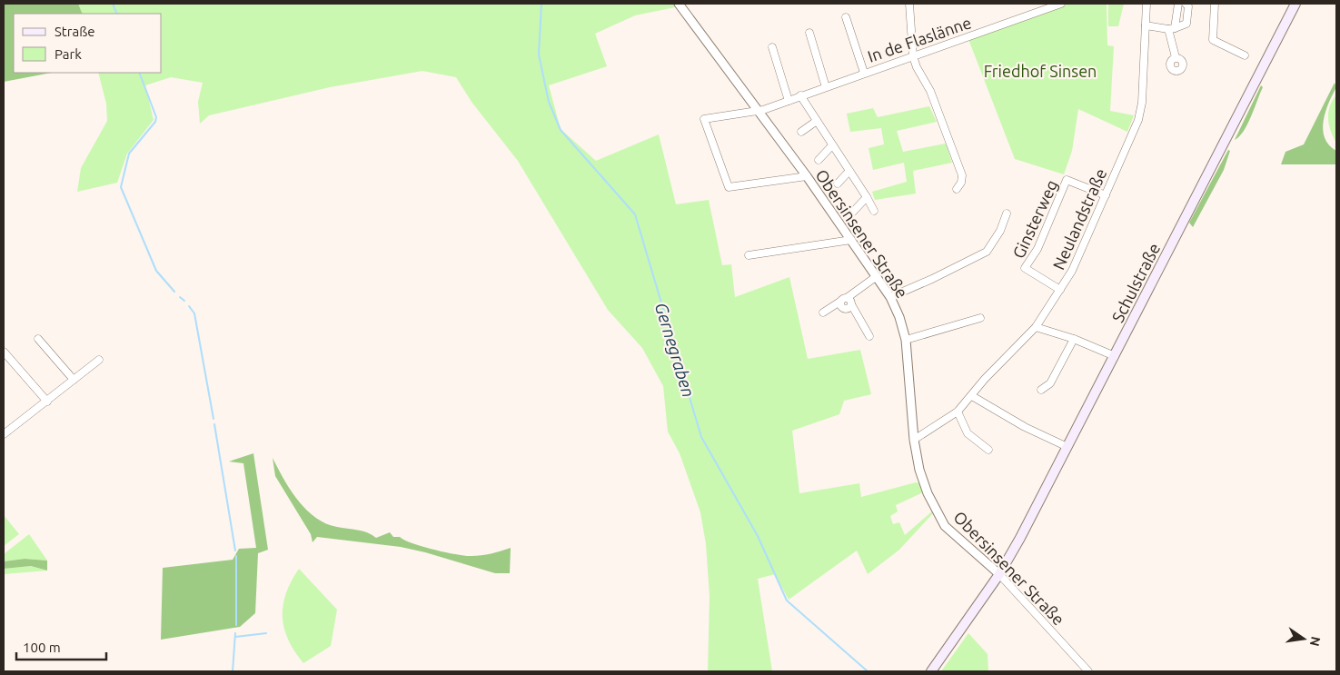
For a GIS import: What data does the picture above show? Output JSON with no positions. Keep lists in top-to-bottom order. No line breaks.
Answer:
{"streets":{"main road":["Schulstraße"],"street":["In de Flaslänne","Ginsterweg","Neulandstraße","Obersinsener Straße"]},"crossings":[["In de Flaslänne","Obersinsener Straße"],["Ginsterweg","Neulandstraße"],["Neulandstraße","Obersinsener Straße"],["Obersinsener Straße","Schulstraße"]],"water":["Gernegraben"],"parks":["Friedhof Sinsen"],"legend":["Straße","Park"],"scale_bar":"100 m","north":"right"}
